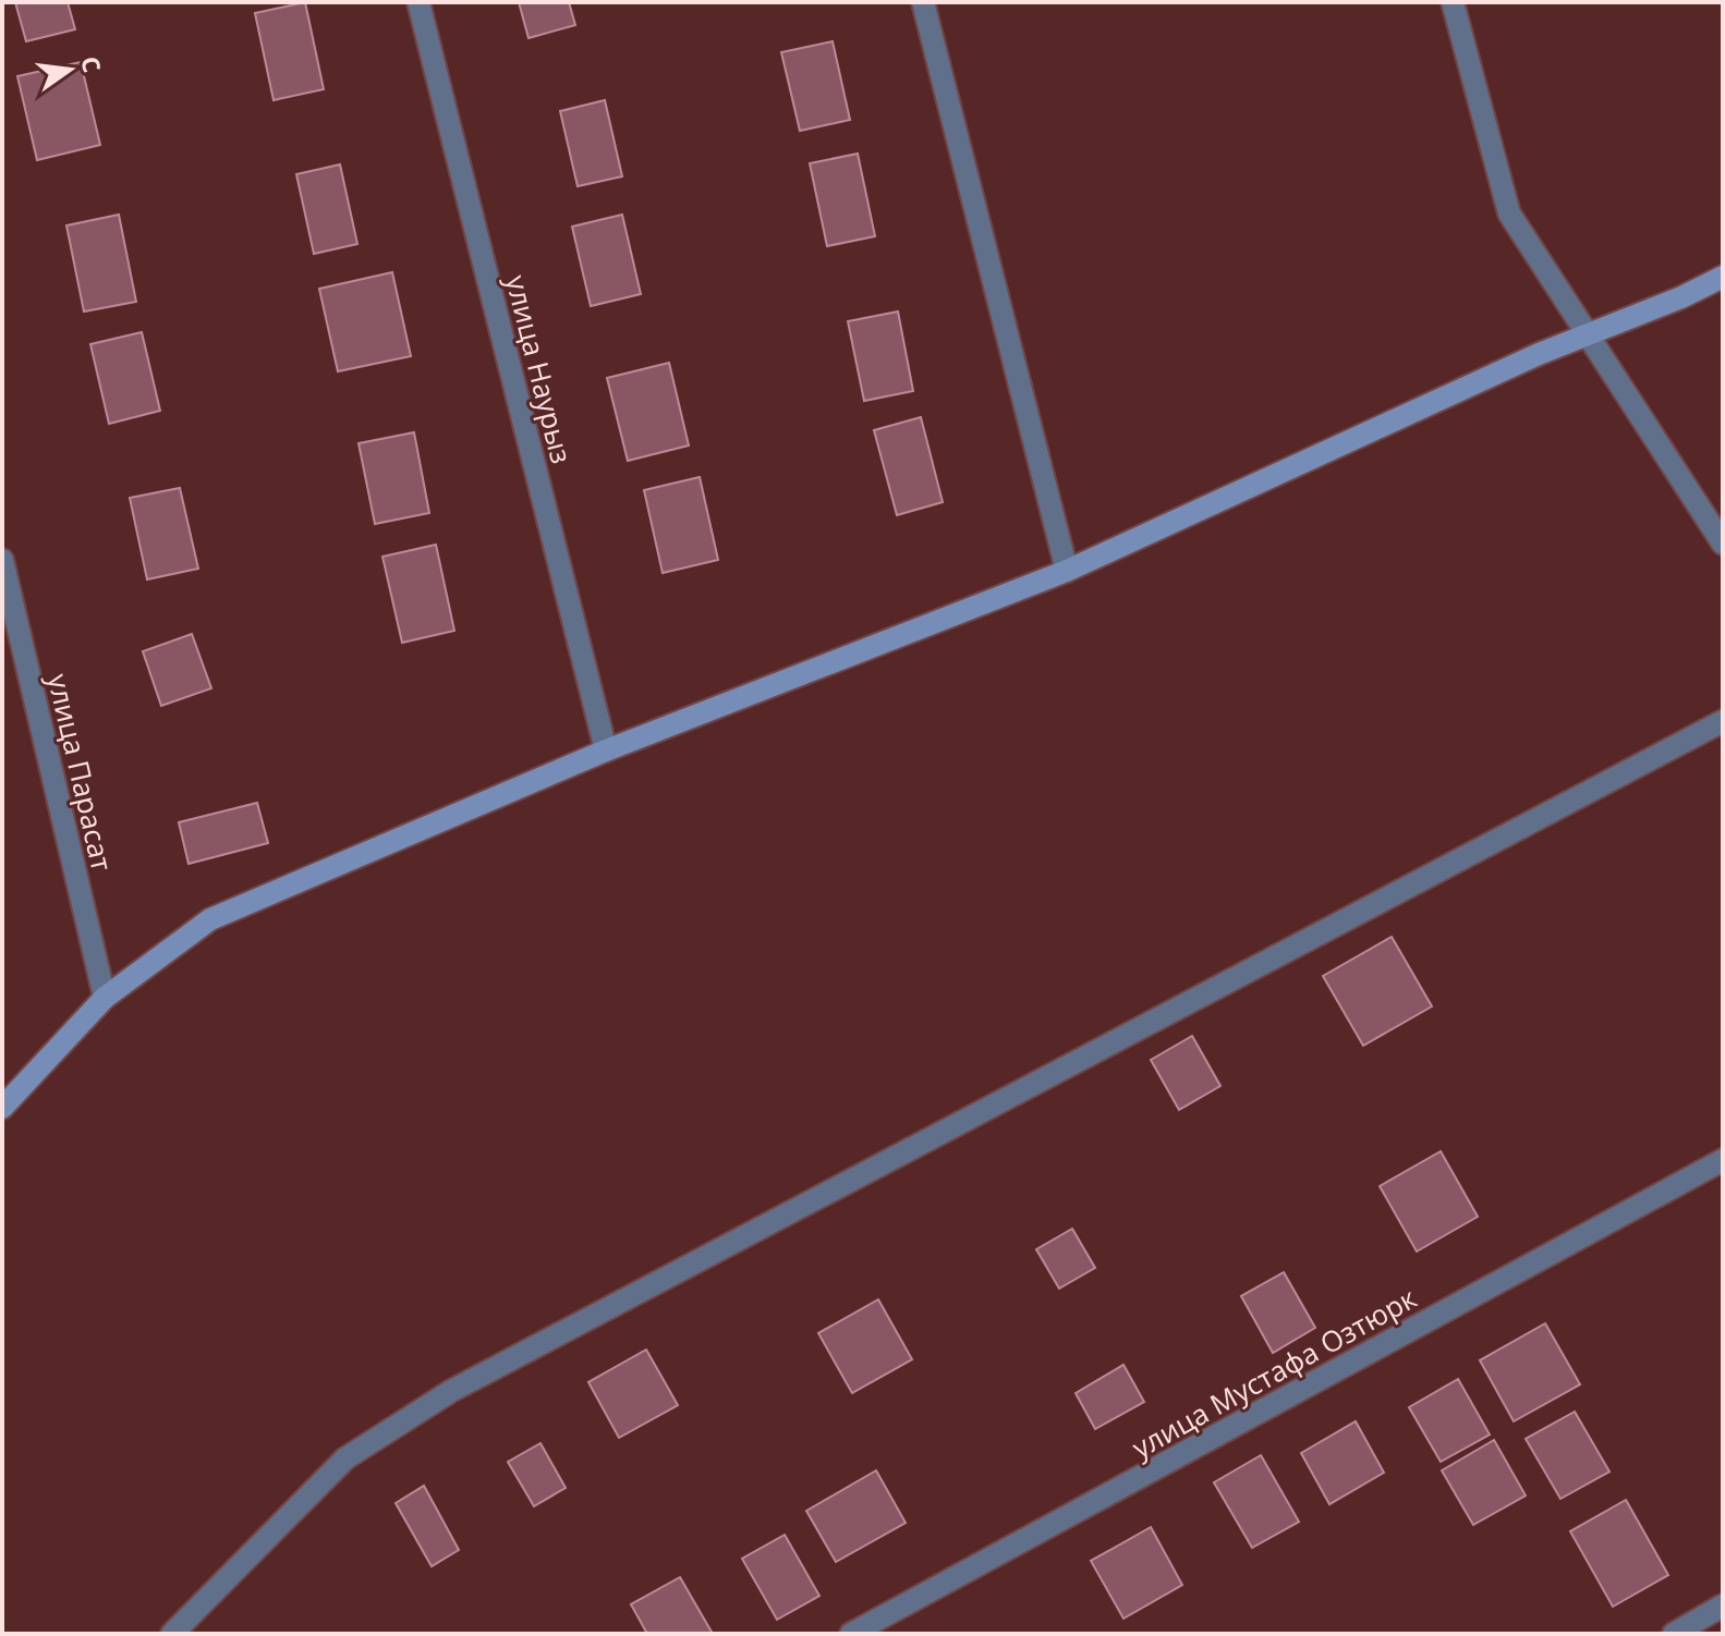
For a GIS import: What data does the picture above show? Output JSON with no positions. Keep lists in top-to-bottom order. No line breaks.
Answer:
{"streets":{"street":["улица Наурыз","улица Парасат","улица Мустафа Озтюрк"]},"north":"right"}
